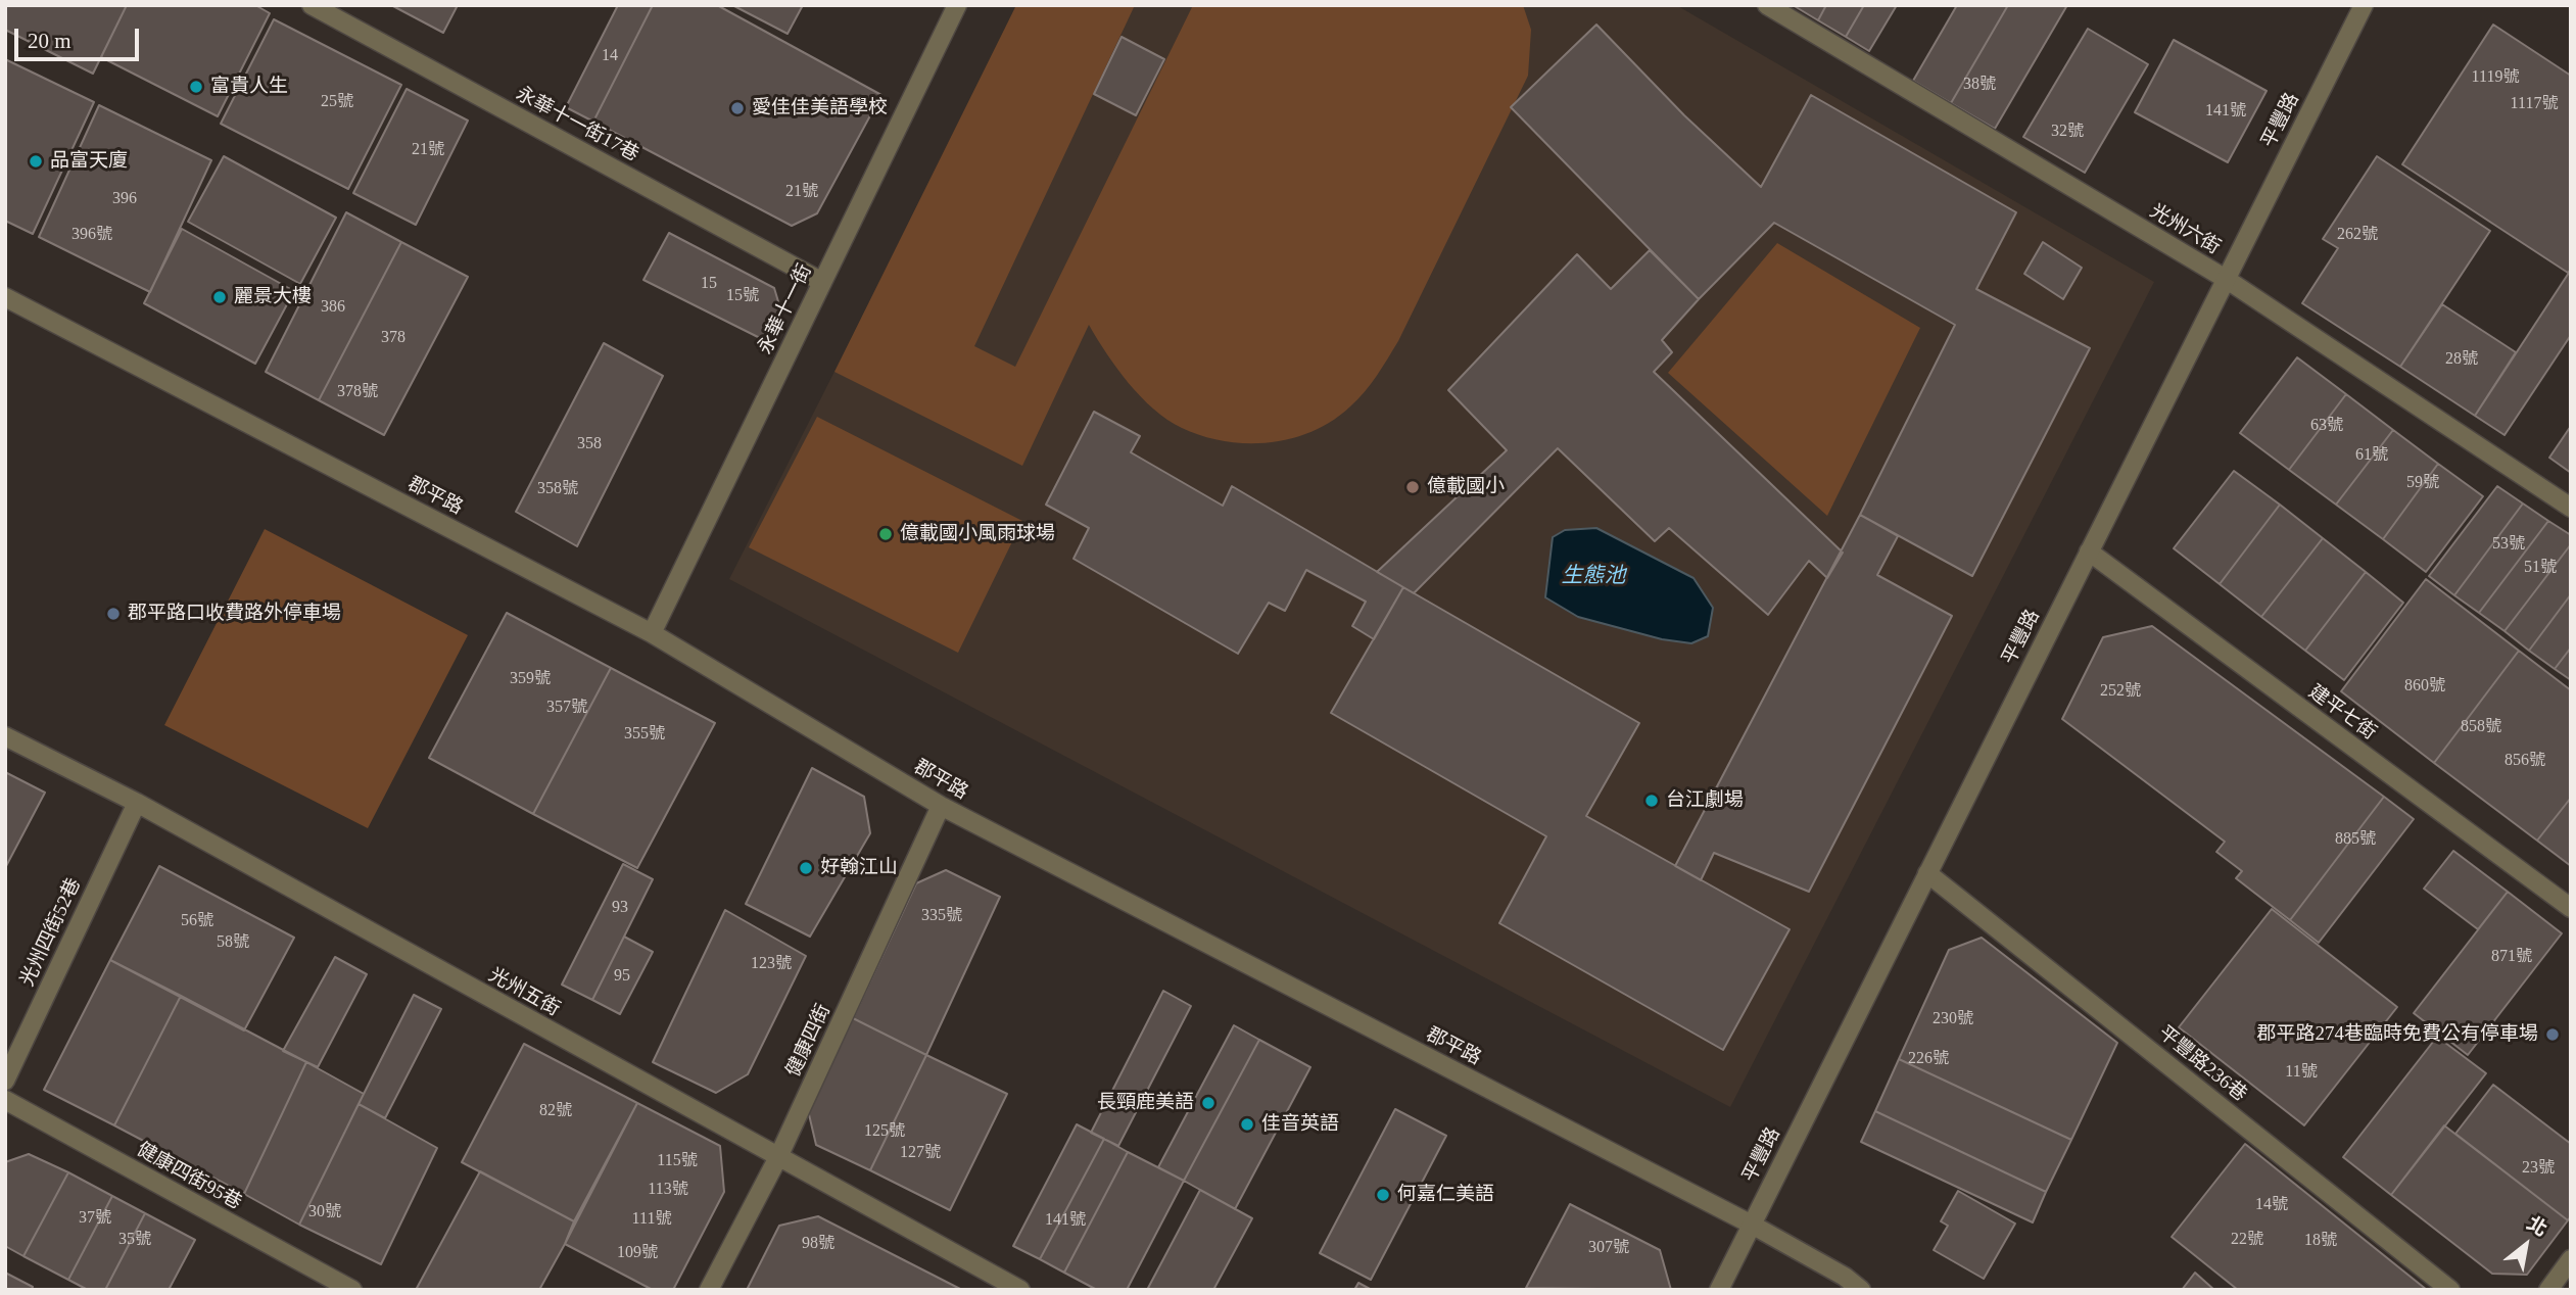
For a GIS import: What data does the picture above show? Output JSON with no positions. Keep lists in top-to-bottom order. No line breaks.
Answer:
{"streets":{"street":["平豐路","永華十一街17巷","光州六街","永華十一街","郡平路","建平七街","光州四街52巷","光州五街","健康四街","平豐路236巷","健康四街95巷"]},"crossings":[["平豐路","光州六街"],["平豐路","郡平路"],["平豐路","建平七街"],["平豐路","平豐路236巷"],["永華十一街17巷","永華十一街"],["永華十一街","郡平路"],["郡平路","健康四街"],["光州四街52巷","光州五街"],["光州五街","健康四街"]],"water":["生態池"],"places":["富貴人生","愛佳佳美語學校","品富天廈","麗景大樓","億載國小","億載國小風雨球場","郡平路口收費路外停車場","台江劇場","好翰江山","郡平路274巷臨時免費公有停車場","長頸鹿美語","佳音英語","何嘉仁美語"],"house_numbers":["14","1119號","38號","25號","1117號","141號","32號","21號","21號","396","396號","262號","15","15號","386","378","28號","378號","63號","358","61號","59號","358號","53號","51號","359號","860號","252號","357號","858號","355號","856號","885號","93","335號","56號","58號","871號","123號","95","230號","226號","11號","82號","125號","127號","115號","23號","113號","14號","30號","37號","111號","141號","35號","22號","18號","98號","307號","109號"],"scale_bar":"20 m","north":"top right"}
